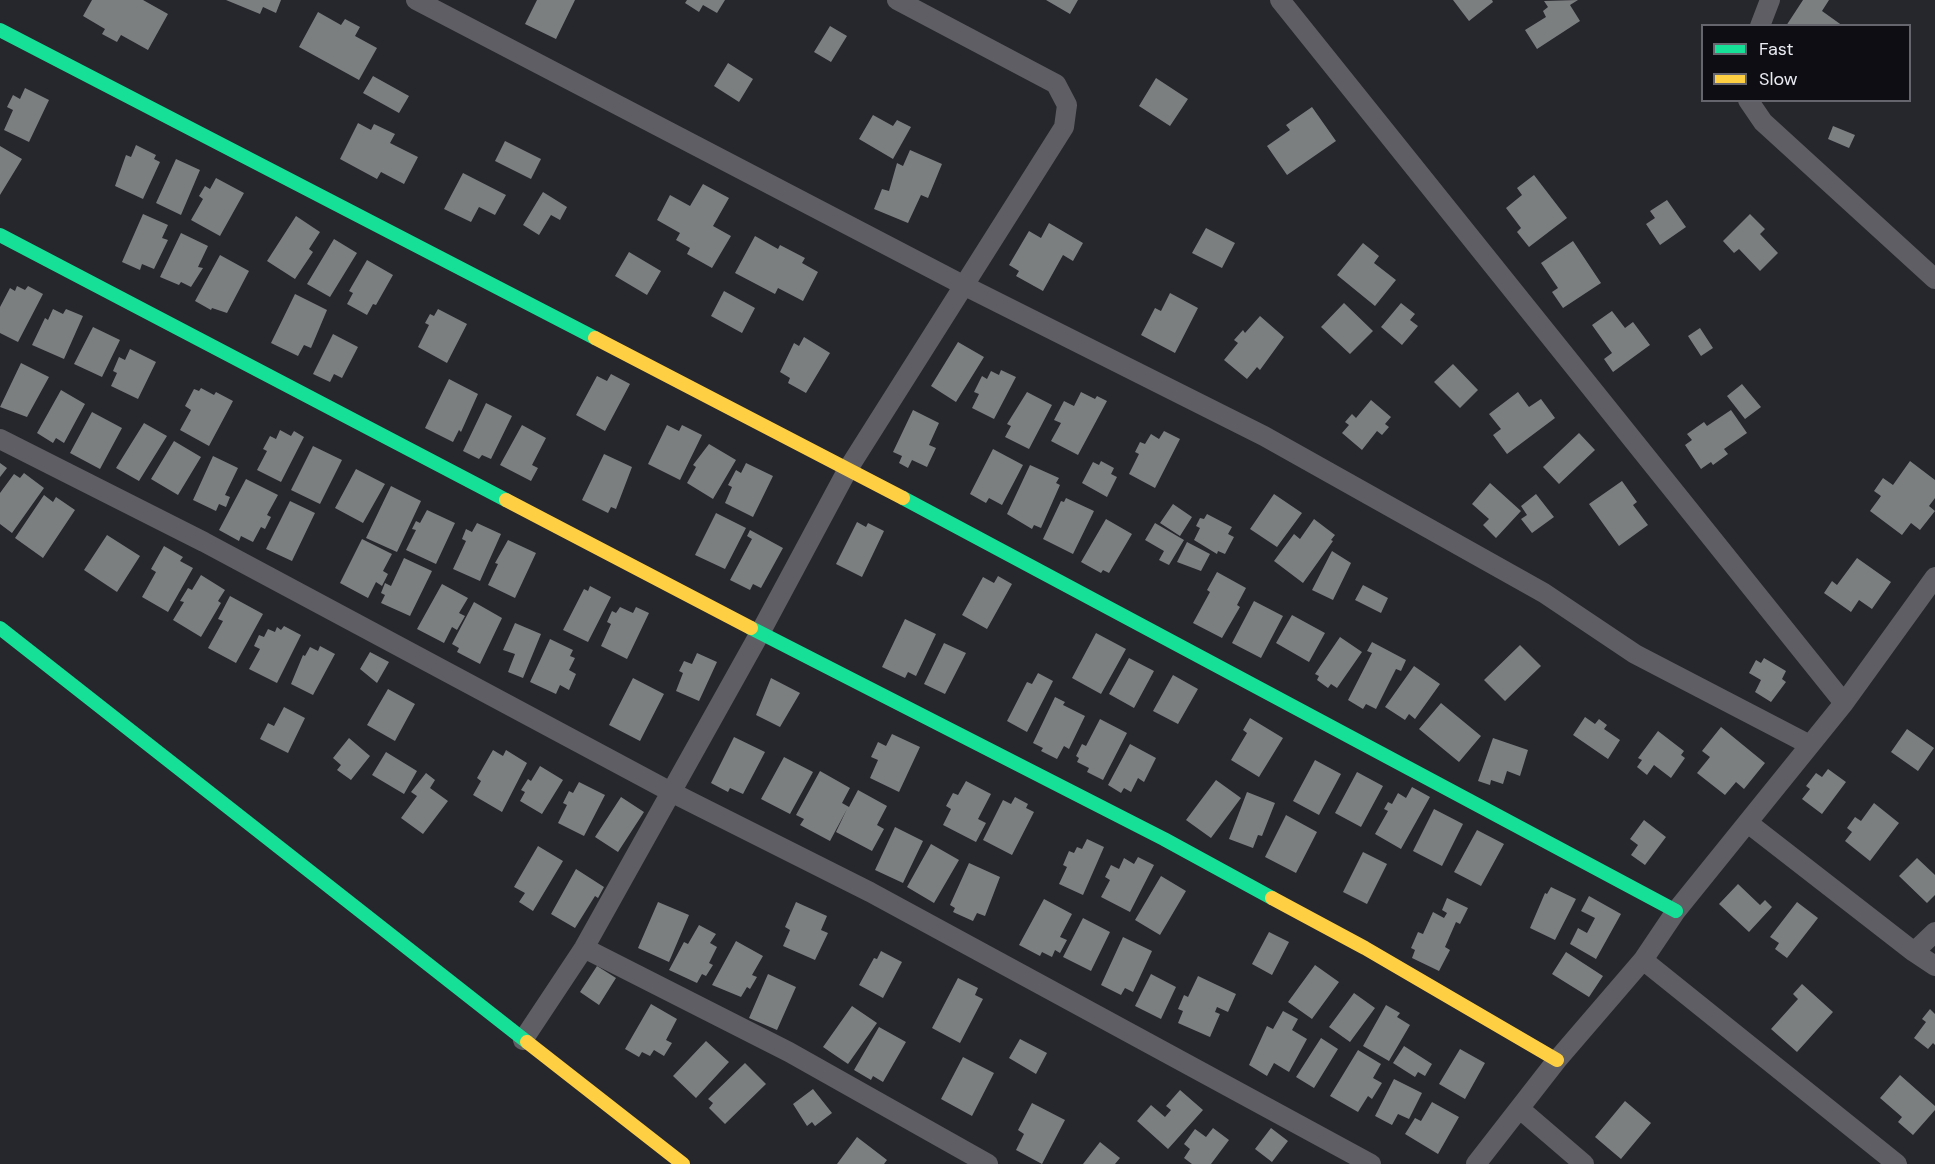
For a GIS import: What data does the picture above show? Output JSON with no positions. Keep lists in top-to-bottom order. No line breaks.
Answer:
{"legend":["Fast","Slow"]}
